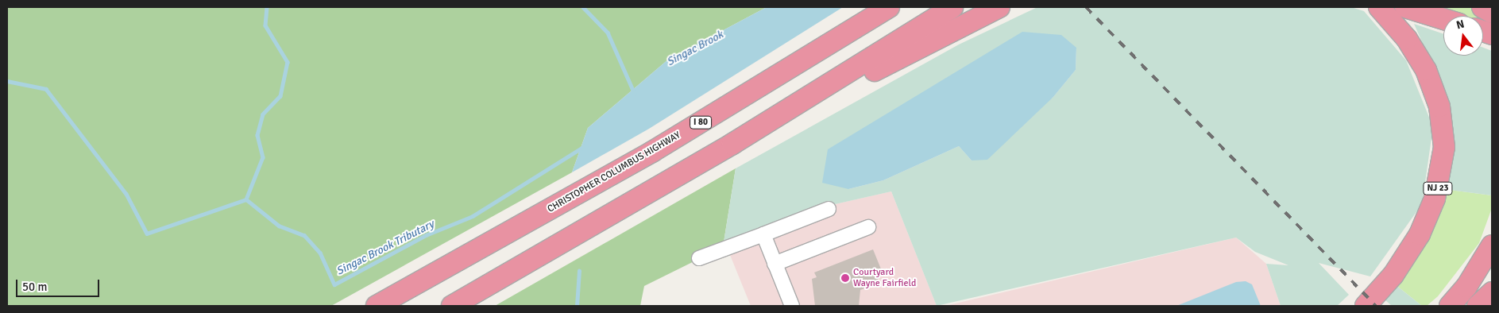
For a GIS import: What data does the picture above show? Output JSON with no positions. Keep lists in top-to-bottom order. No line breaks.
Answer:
{"streets":{"highway":["I 80","CHRISTOPHER COLUMBUS HIGHWAY","NJ 23"]},"water":["Singac Brook","Singac Brook Tributary"],"places":["Courtyard Wayne Fairfield"],"scale_bar":"50 m","north":"top"}
